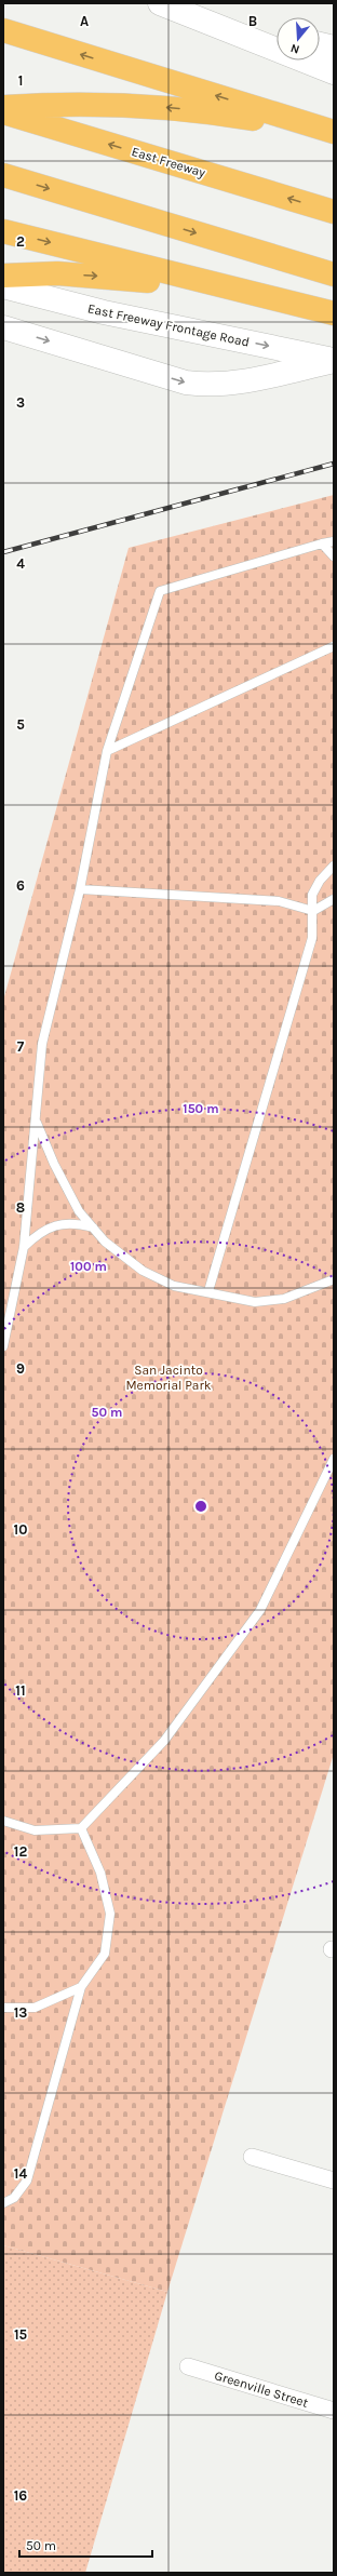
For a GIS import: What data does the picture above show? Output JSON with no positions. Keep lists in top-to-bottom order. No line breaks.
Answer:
{"streets":{"highway":["East Freeway"],"main road":["East Freeway Frontage Road"],"street":["Greenville Street"]},"parks":["San Jacinto Memorial Park"],"scale_bar":"50 m","north":"bottom","grid":{"columns":["A","B"],"rows":["1","2","3","4","5","6","7","8","9","10","11","12","13","14","15","16"]},"rings":["150 m","100 m","50 m"]}
